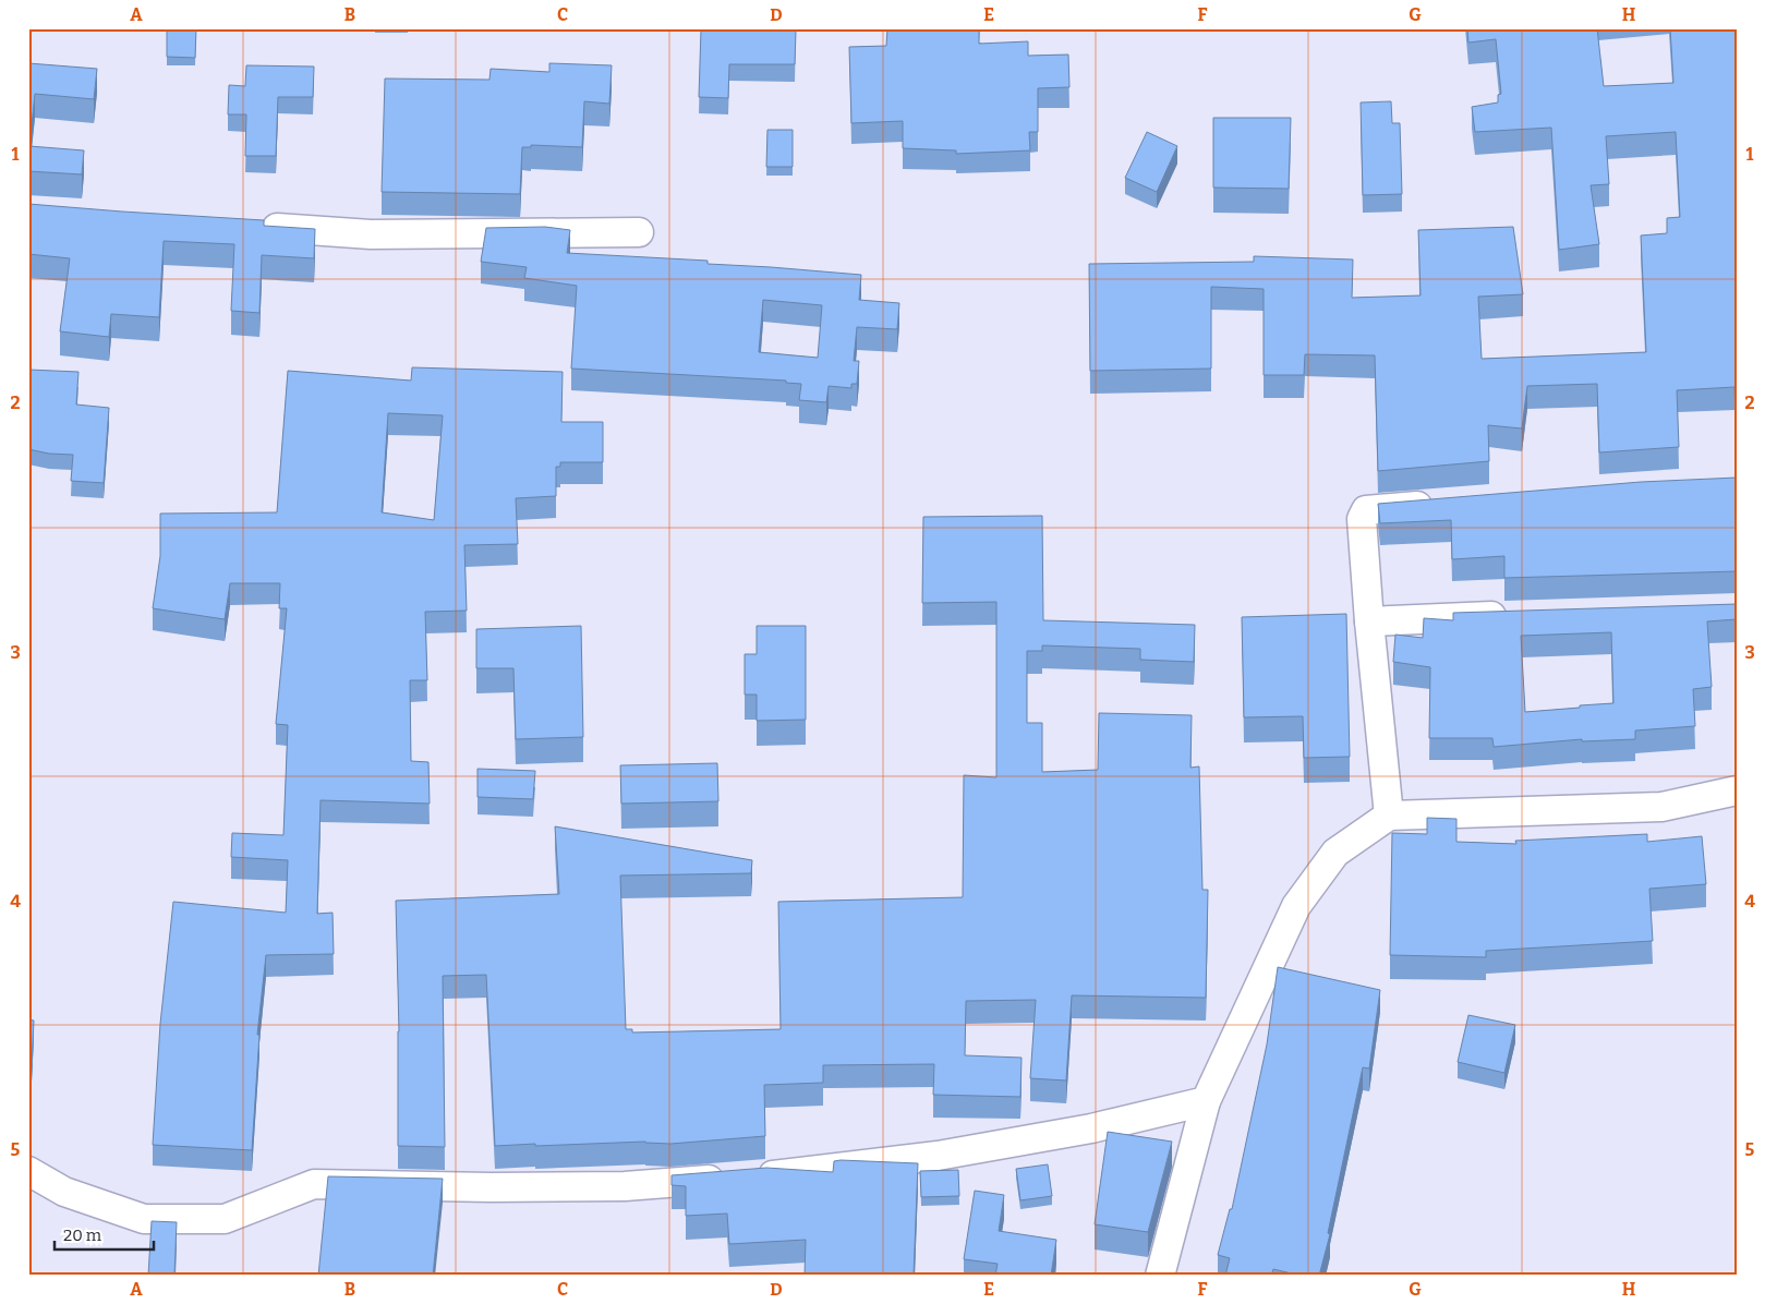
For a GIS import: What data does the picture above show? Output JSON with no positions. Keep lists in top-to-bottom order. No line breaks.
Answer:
{"scale_bar":"20 m","grid":{"columns":["A","B","C","D","E","F","G","H"],"rows":["1","2","3","4","5"]}}
